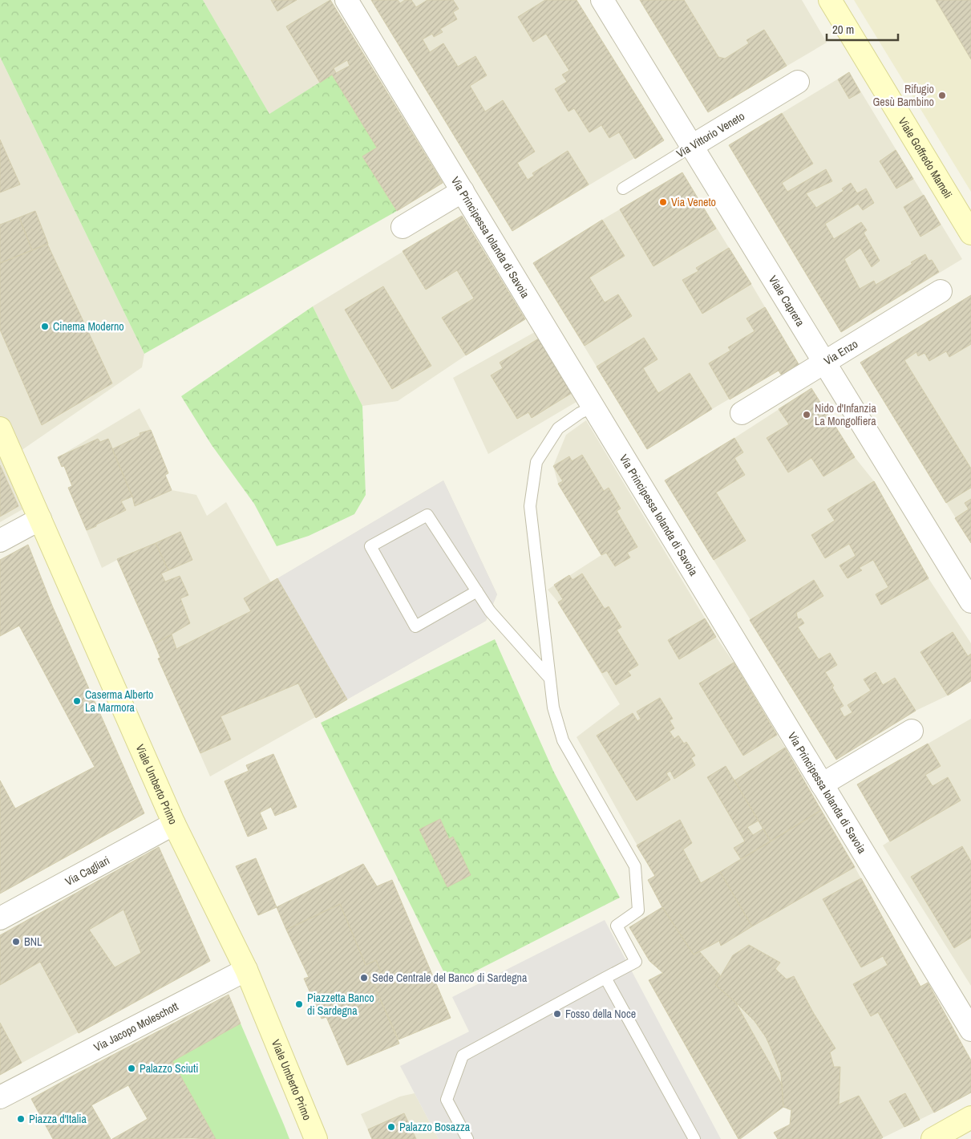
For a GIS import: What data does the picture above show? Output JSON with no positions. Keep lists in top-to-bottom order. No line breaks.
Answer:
{"streets":{"main road":["Viale Goffredo Mameli","Viale Umberto Primo"],"street":["Via Vittorio Veneto","Via Principessa Iolanda di Savoia","Viale Caprera","Via Enzo","Via Cagliari","Via Jacopo Moleschott"]},"crossings":[["Via Vittorio Veneto","Viale Caprera"],["Viale Caprera","Via Enzo"],["Viale Umberto Primo","Via Cagliari"],["Viale Umberto Primo","Via Jacopo Moleschott"]],"places":["Rifugio Gesù Bambino","Via Veneto","Cinema Moderno","Nido d'Infanzia La Mongolfiera","Caserma Alberto La Marmora","BNL","Sede Centrale del Banco di Sardegna","Piazzetta Banco di Sardegna","Fosso della Noce","Palazzo Sciuti","Piazza d'Italia","Palazzo Bosazza"],"scale_bar":"20 m"}
